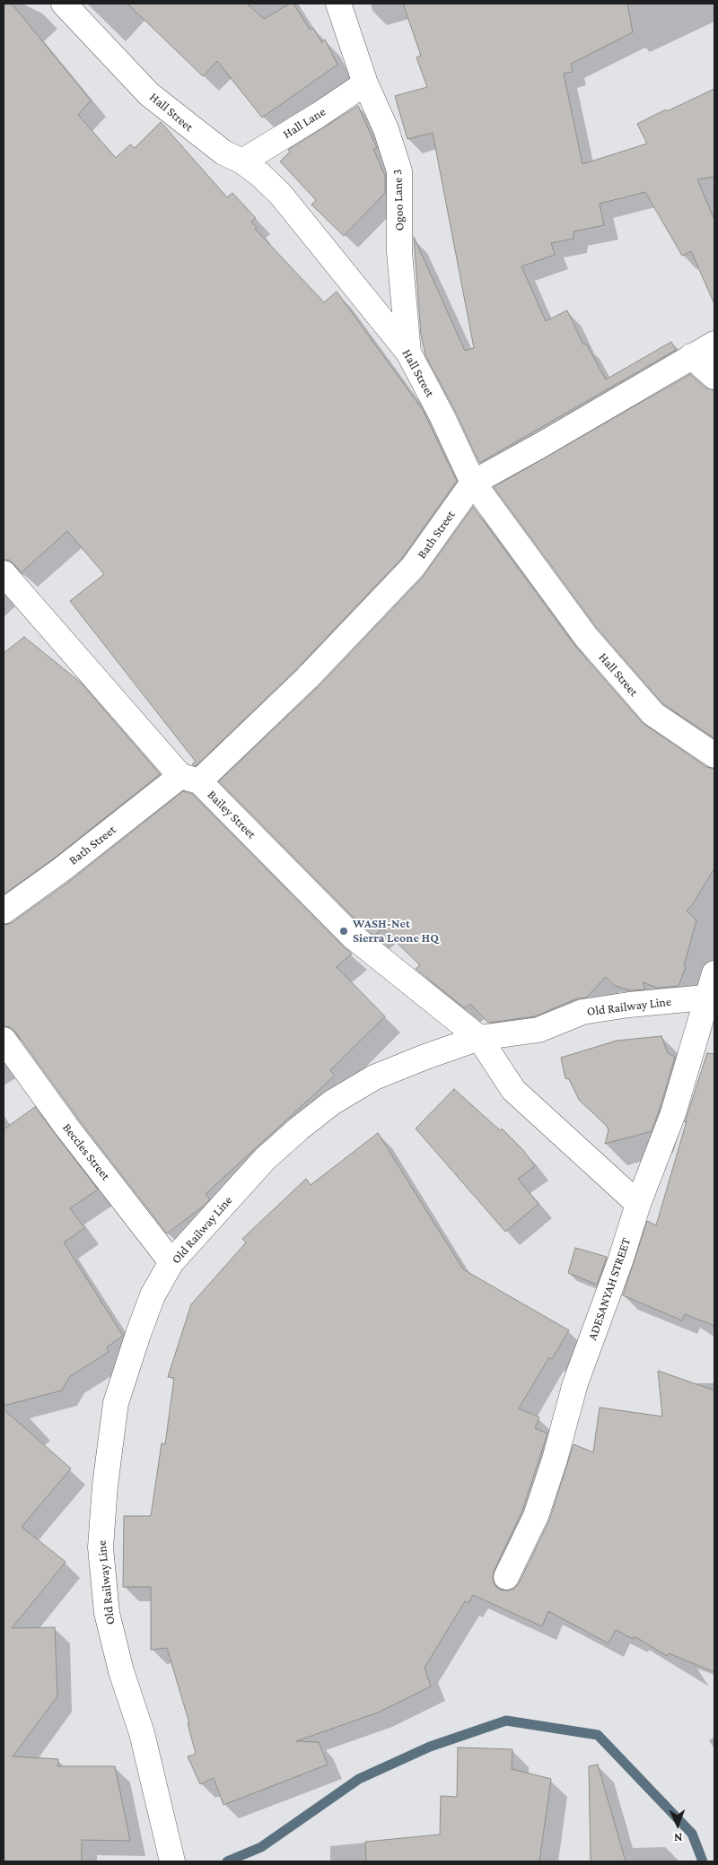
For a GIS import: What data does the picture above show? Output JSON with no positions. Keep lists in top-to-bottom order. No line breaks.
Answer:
{"streets":{"street":["Hall Street","Hall Lane","Ogoo Lane 3","Bath Street","Bailey Street","Old Railway Line","Beccles Street","ADESANYAH STREET"]},"crossings":[["Hall Street","Hall Lane"],["Hall Street","Ogoo Lane 3"],["Hall Street","Bath Street"],["Hall Lane","Ogoo Lane 3"],["Bath Street","Bailey Street"],["Bailey Street","Old Railway Line"],["Bailey Street","ADESANYAH STREET"],["Old Railway Line","Beccles Street"],["Old Railway Line","ADESANYAH STREET"]],"places":["WASH-Net Sierra Leone HQ"],"north":"bottom"}
